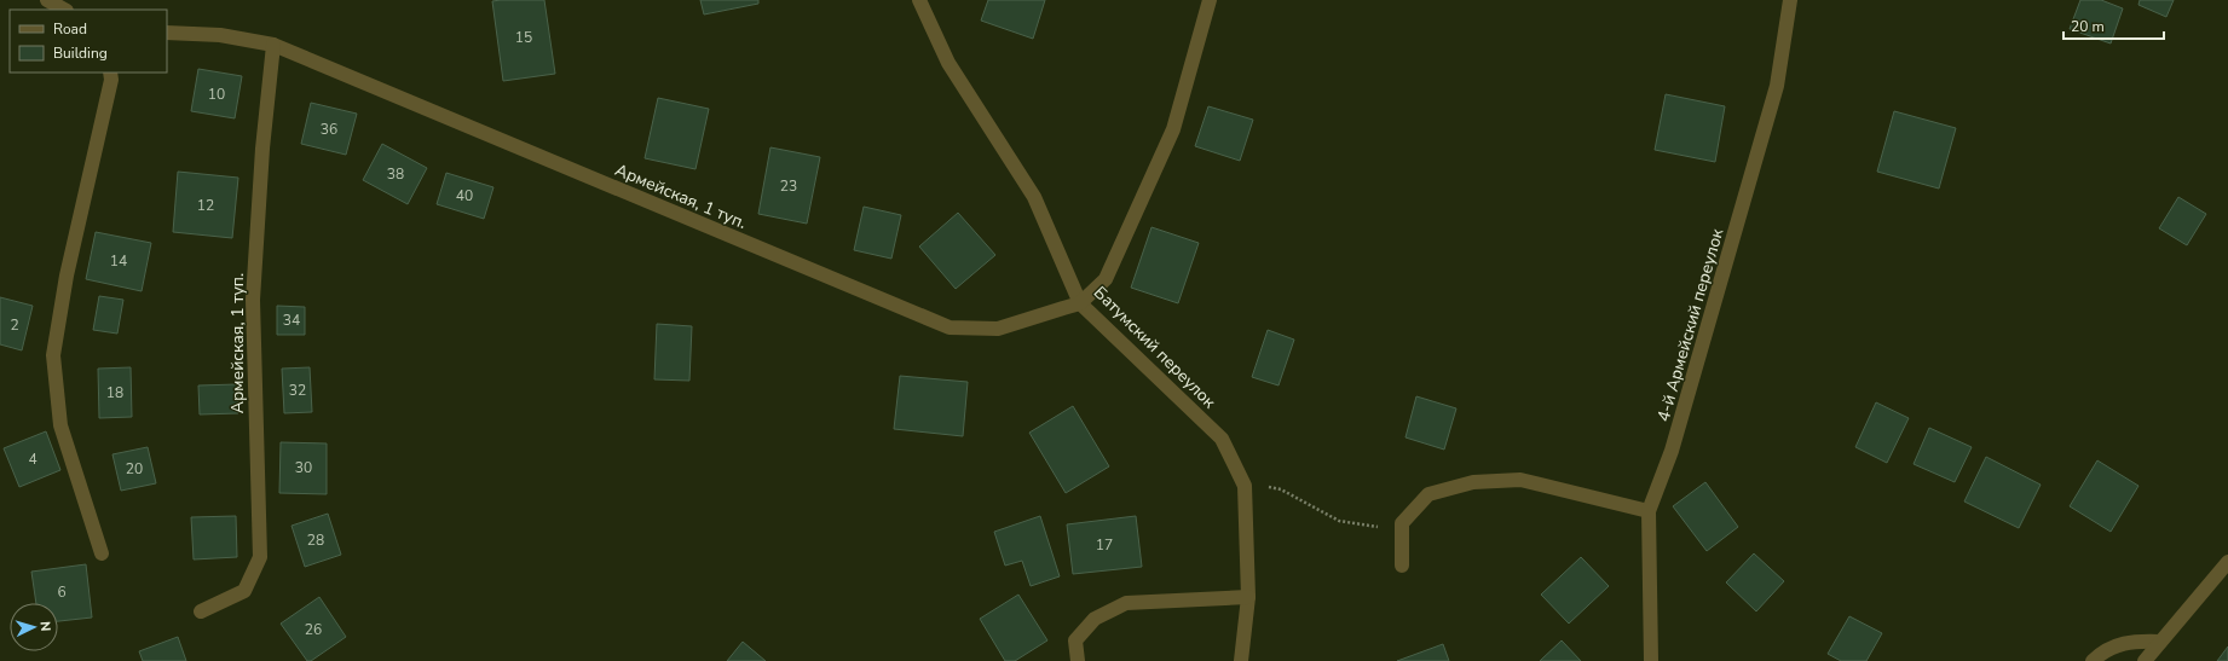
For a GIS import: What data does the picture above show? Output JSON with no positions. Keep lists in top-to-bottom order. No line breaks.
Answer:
{"streets":{"street":["Армейская, 1 туп.","4-й Армейский переулок","Батумский переулок"]},"crossings":[["Армейская, 1 туп.","Батумский переулок"]],"house_numbers":["15","10","36","38","23","40","12","14","34","2","32","18","4","30","20","28","17","6","26"],"legend":["Road","Building"],"scale_bar":"20 m","north":"right"}
